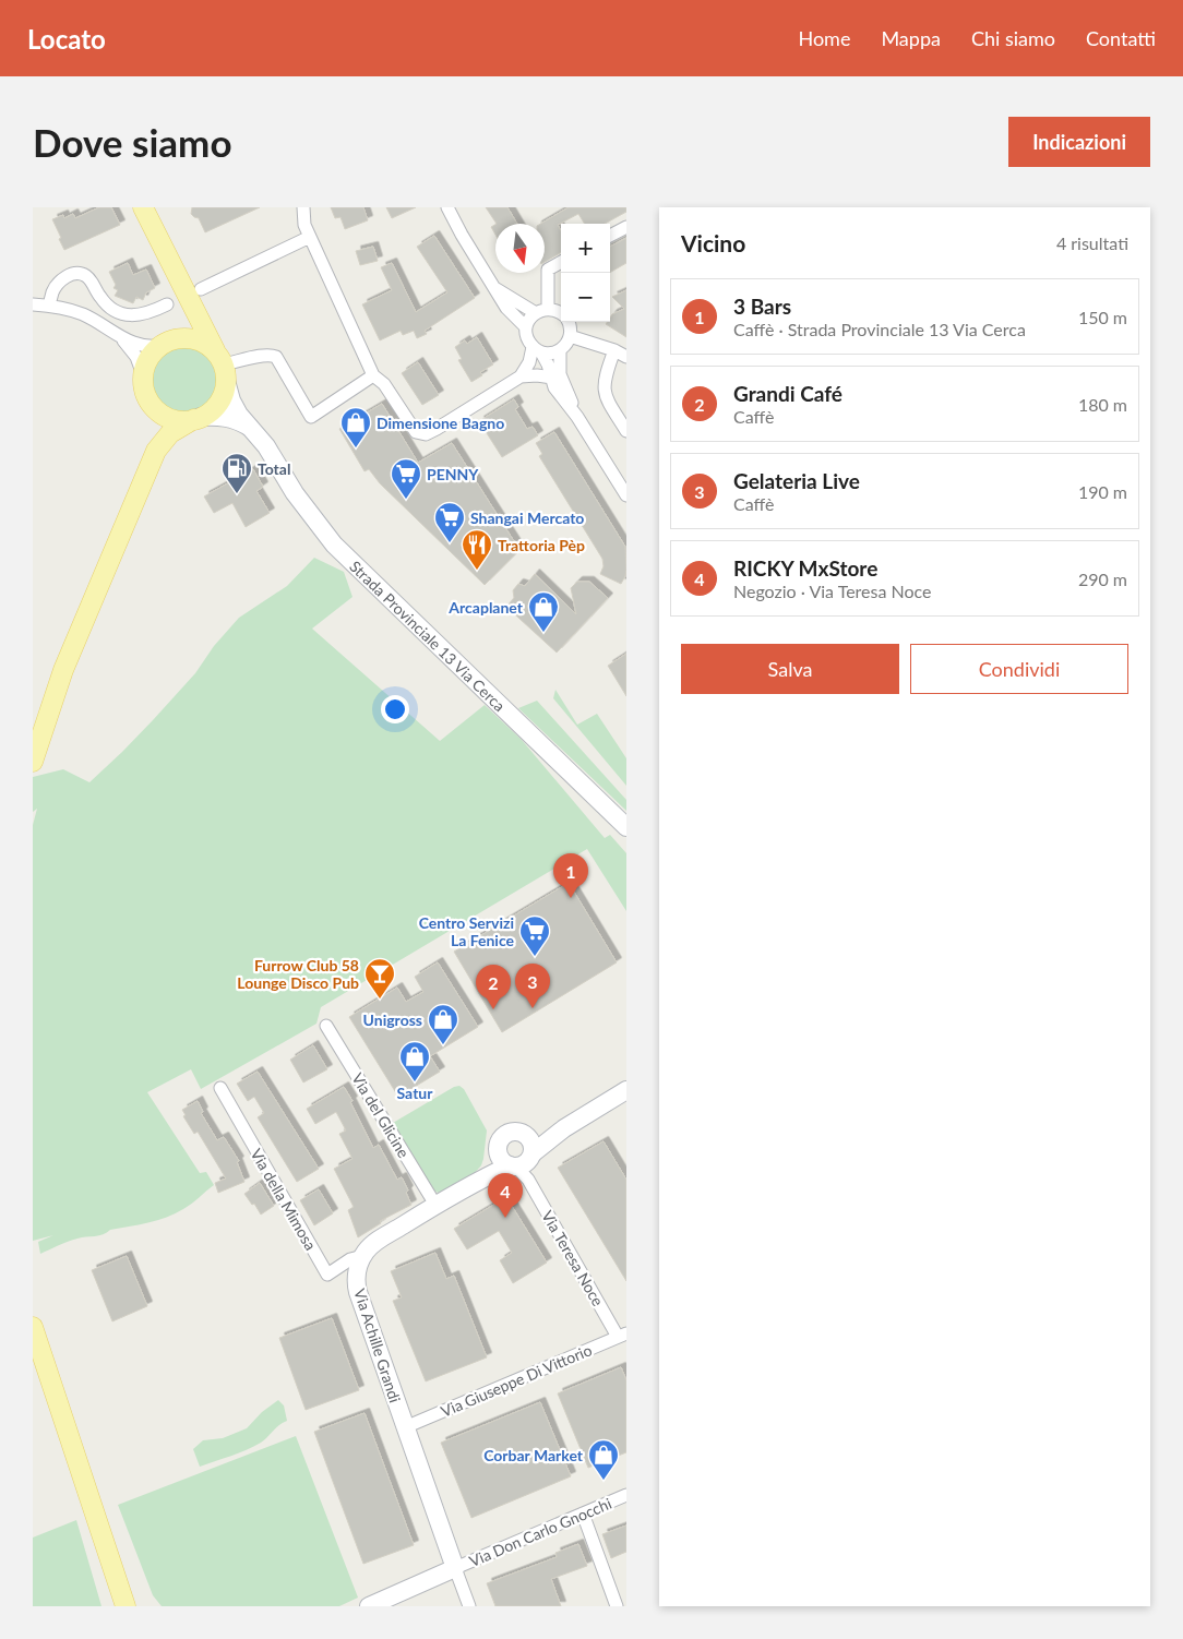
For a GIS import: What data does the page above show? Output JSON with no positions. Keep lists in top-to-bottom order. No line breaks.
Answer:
{"streets":{"main road":["Strada Provinciale 13 Via Cerca"],"street":["Via del Glicine","Via della Mimosa","Via Teresa Noce","Via Achille Grandi","Via Giuseppe Di Vittorio","Via Don Carlo Gnocchi"]},"crossings":[["Via della Mimosa","Via Achille Grandi"],["Via Teresa Noce","Via Giuseppe Di Vittorio"],["Via Achille Grandi","Via Giuseppe Di Vittorio"],["Via Achille Grandi","Via Don Carlo Gnocchi"]],"places":{"shop":["Dimensione Bagno","Arcaplanet","Unigross","Satur","Corbar Market"],"fuel station":["Total"],"supermarket":["PENNY","Shangai Mercato","Centro Servizi La Fenice"],"restaurant":["Trattoria Pèp"],"bar":["Furrow Club 58 Lounge Disco Pub"]},"north":"bottom","page":{"header":"Locato","nav":["Home","Mappa","Chi siamo","Contatti"],"buttons":["Indicazioni",["Salva","Condividi"]],"title":"Dove siamo","heading":["Vicino","4 risultati"],"map_buttons":["+","−"],"list":[{"mark":"1","name":"3 Bars","note":"Caffè · Strada Provinciale 13 Via Cerca","value":"150 m"},{"mark":"2","name":"Grandi Café","note":"Caffè","value":"180 m"},{"mark":"3","name":"Gelateria Live","note":"Caffè","value":"190 m"},{"mark":"4","name":"RICKY MxStore","note":"Negozio · Via Teresa Noce","value":"290 m"}],"pins":["1","3","2","4"]}}
